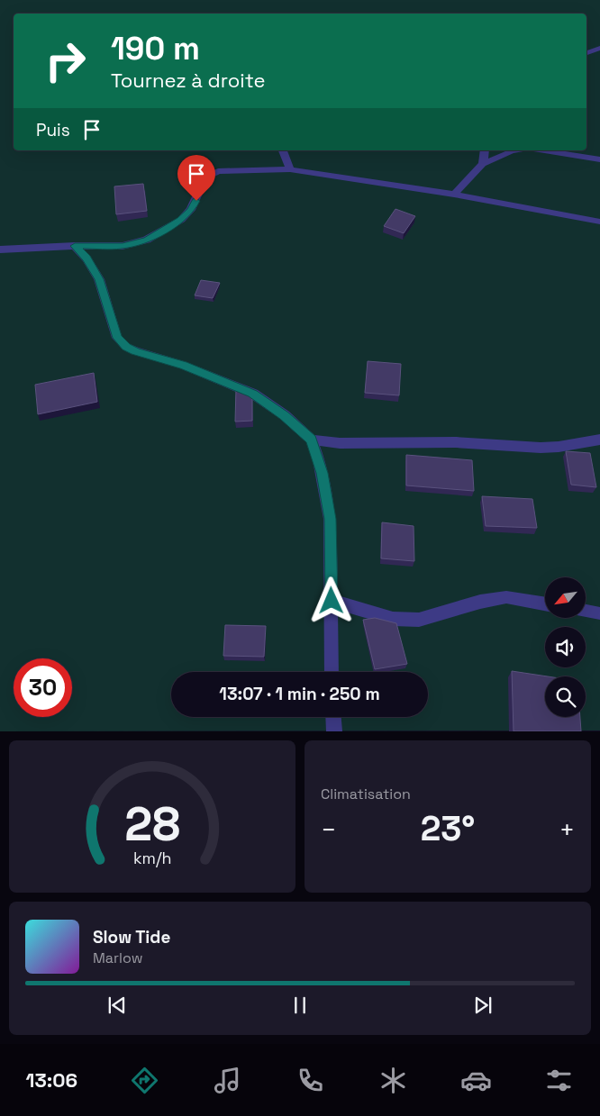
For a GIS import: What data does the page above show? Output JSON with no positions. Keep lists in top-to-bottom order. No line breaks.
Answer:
{"north":"bottom left","page":{"turn":["190 m","Tournez à droite"],"then":"Puis","limit":"30","trip":"13:07 · 1 min · 250 m","tile":"Climatisation","heat":["−","23°","+"],"song":["Slow Tide","Marlow"],"tabs":"13:06","gauge":["28","km/h"]}}
